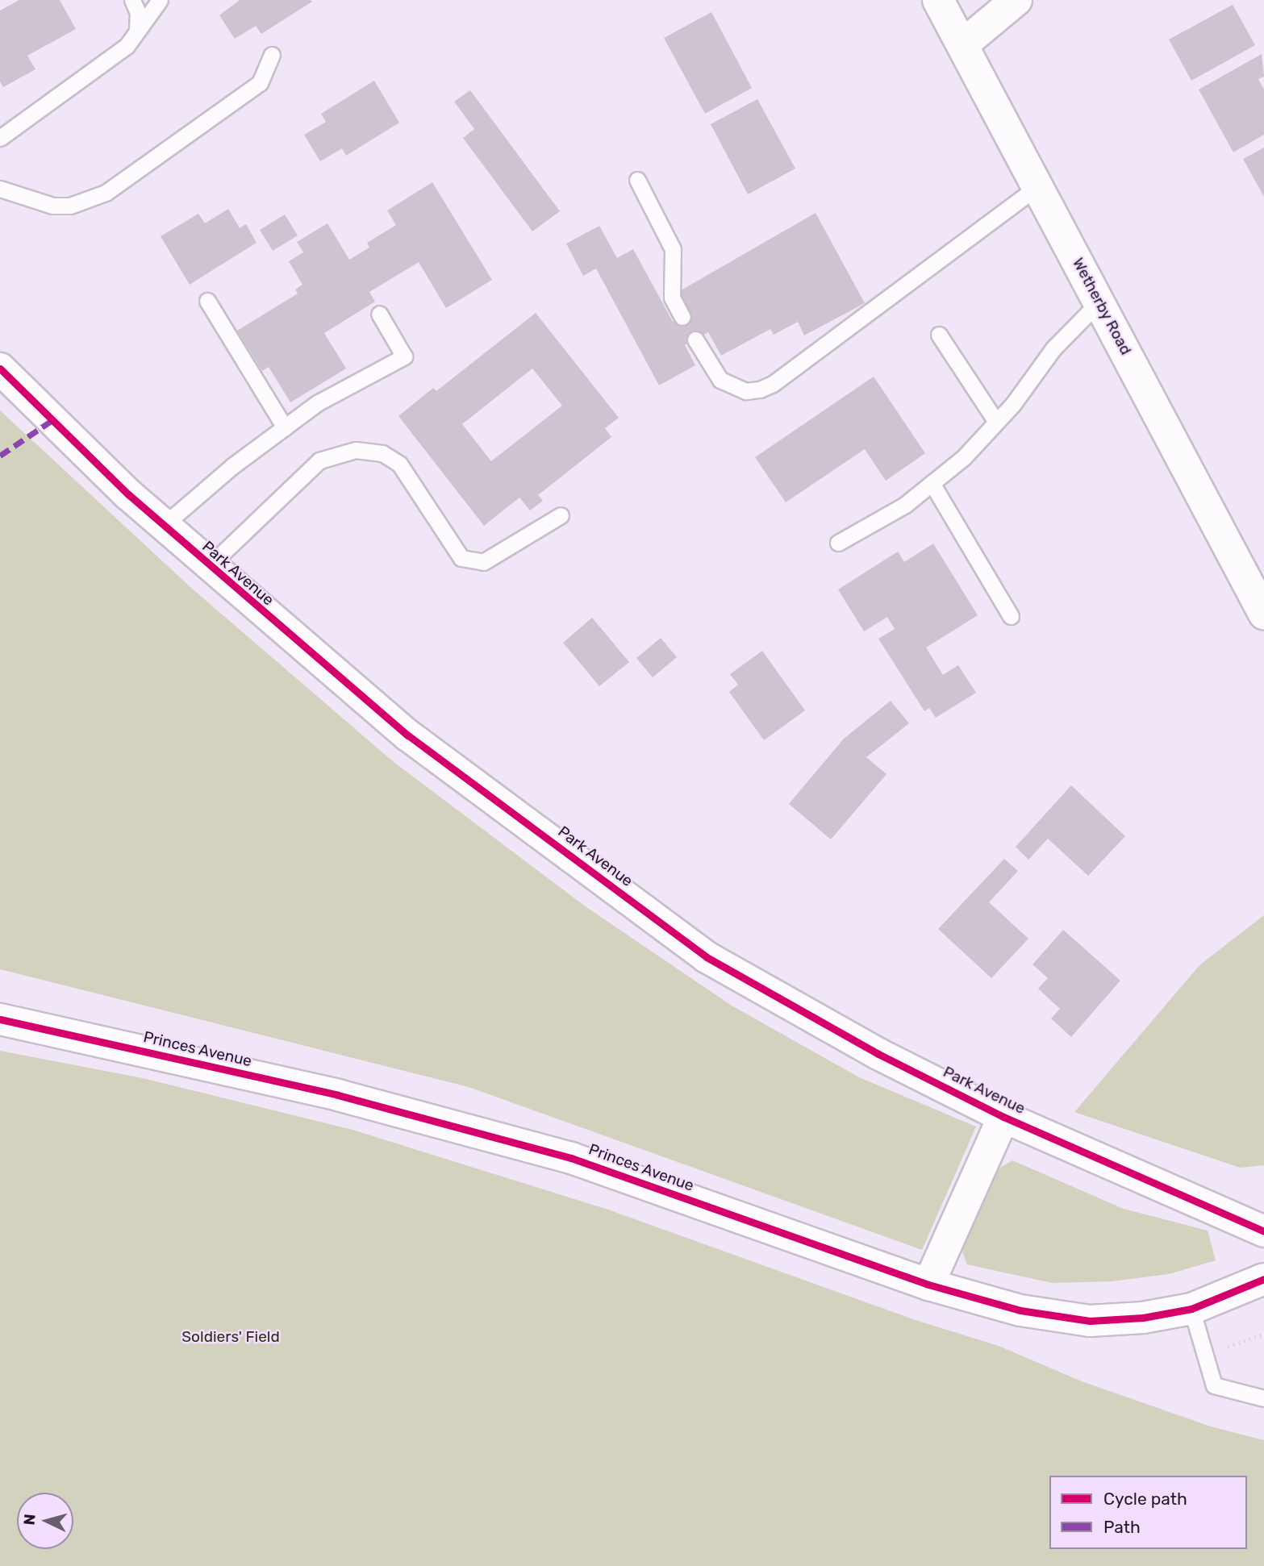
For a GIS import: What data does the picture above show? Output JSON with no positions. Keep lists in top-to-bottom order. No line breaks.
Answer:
{"streets":{"street":["Wetherby Road","Park Avenue","Princes Avenue"]},"crossings":[["Park Avenue","Princes Avenue"]],"parks":["Soldiers' Field"],"legend":["Cycle path","Path"],"north":"left"}
